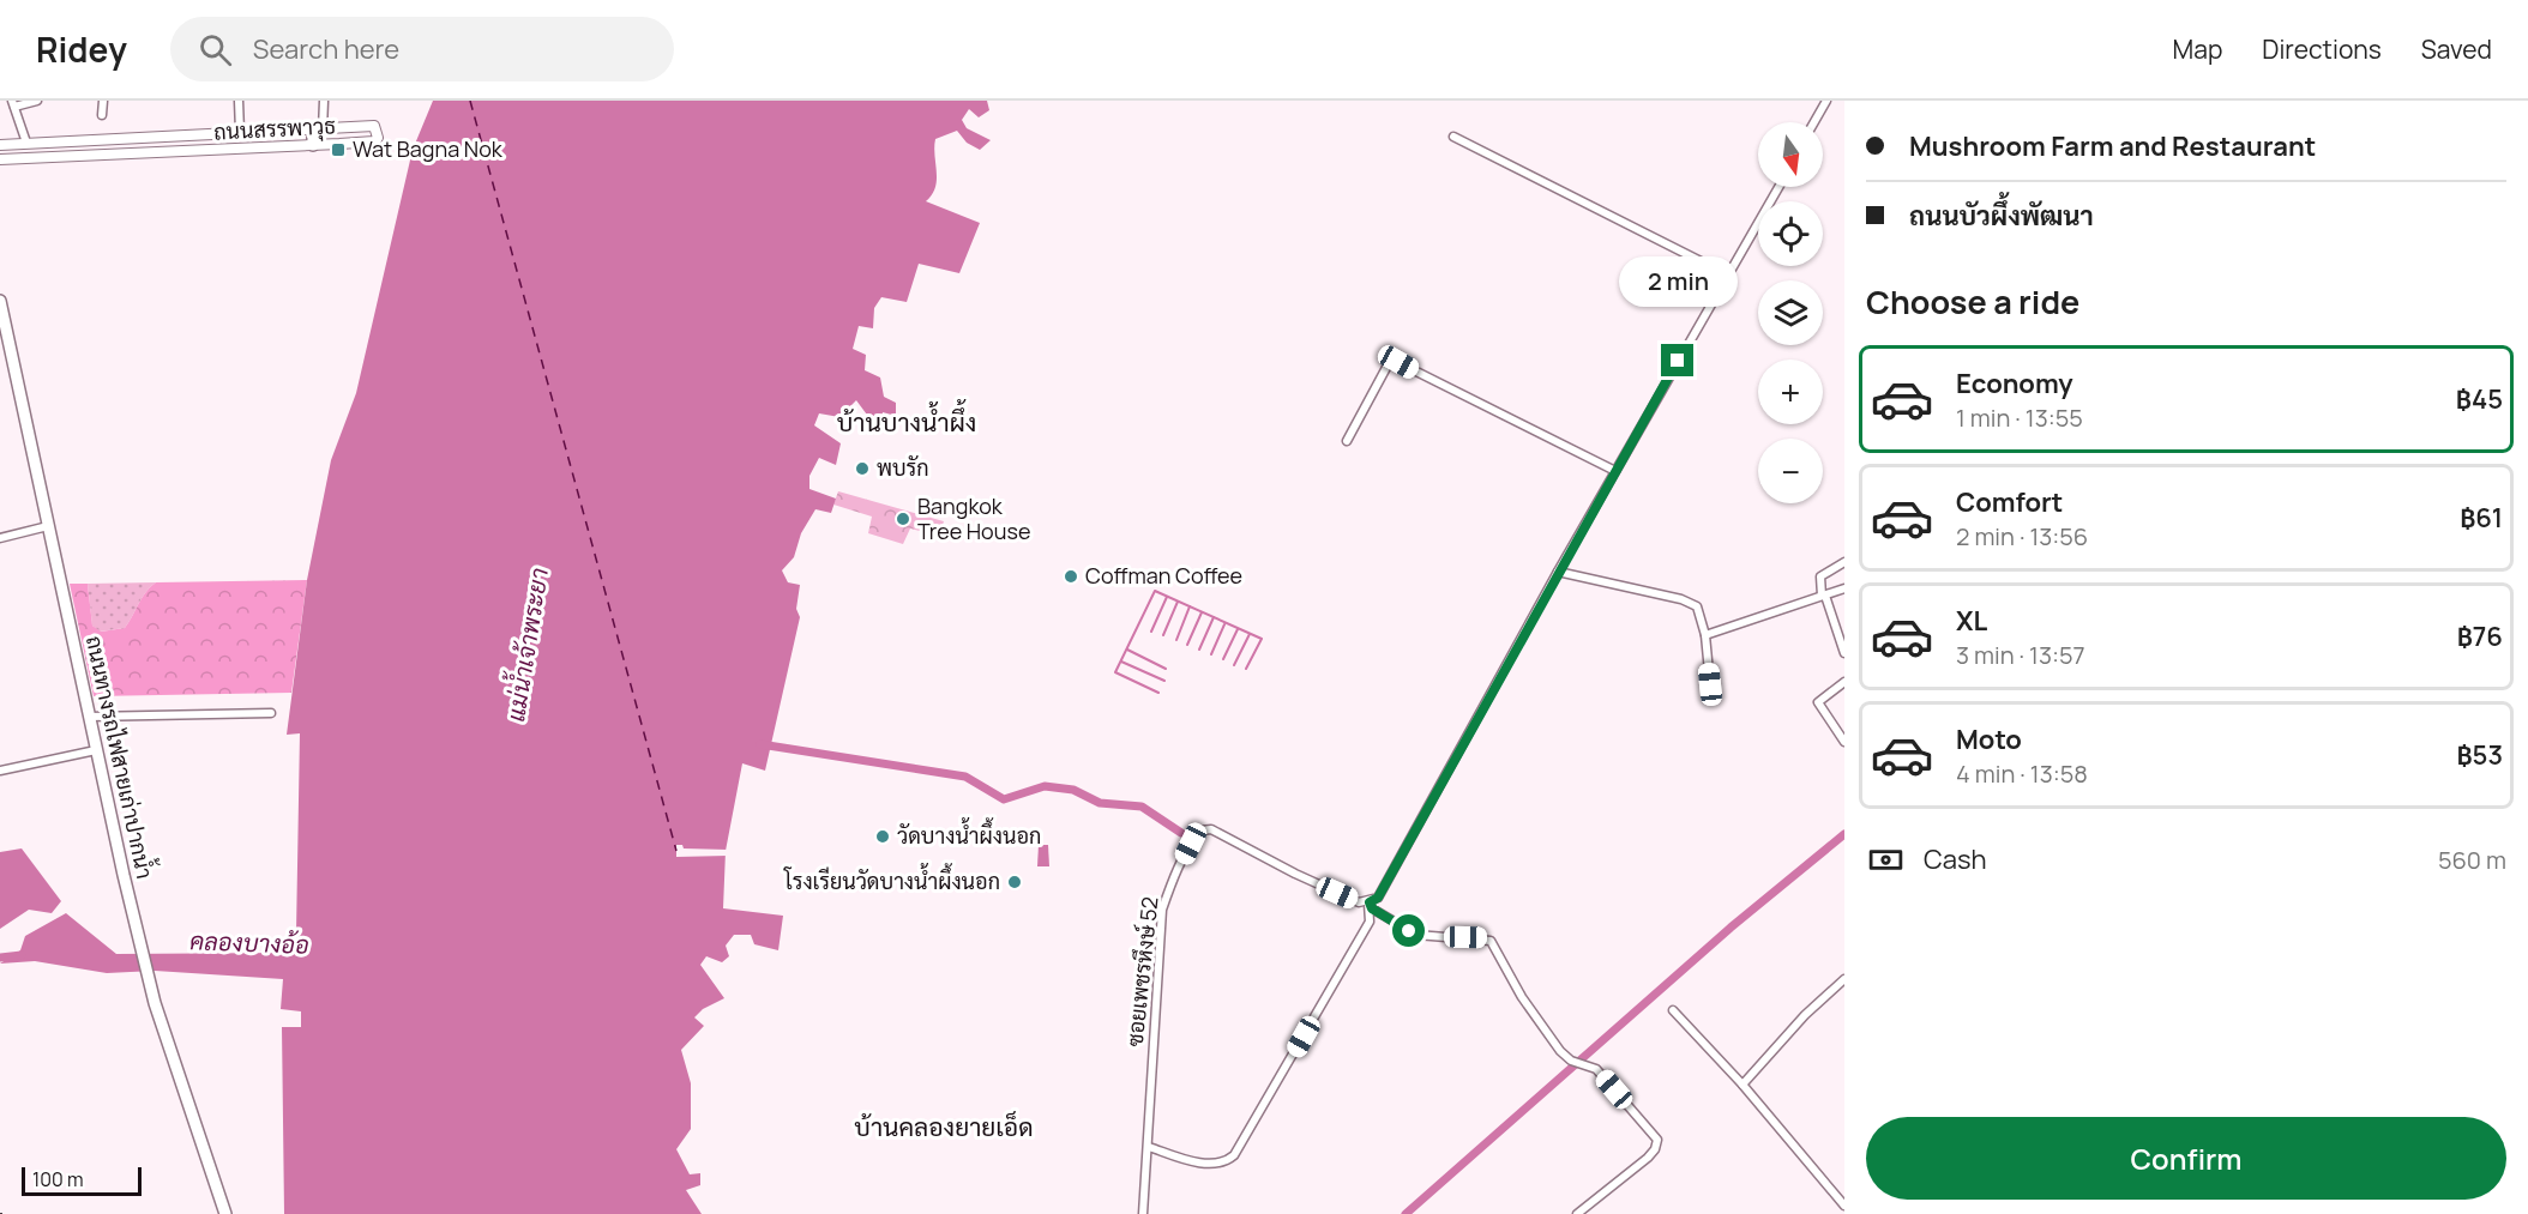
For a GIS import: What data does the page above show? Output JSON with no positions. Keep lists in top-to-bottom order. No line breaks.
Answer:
{"streets":{"main road":["ถนนทางรถไฟสายเก่าปากน้ำ"],"street":["ถนนสรรพาวุธ","ซอยเพชรหึงษ์ 52"]},"districts":["บ้านบางน้ำผึ้ง","บ้านคลองยายเอ็ด"],"water":["แม่น้ำเจ้าพระยา","คลองบางอ้อ"],"places":{"transit":["Wat Bagna Nok"],"other":["พบรัก","Bangkok Tree House","Coffman Coffee","วัดบางน้ำผึ้งนอก","โรงเรียนวัดบางน้ำผึ้งนอก"]},"scale_bar":"100 m","north":"bottom","page":{"header":"Ridey","search":"Search here","nav":["Map","Directions","Saved"],"banner":["Mushroom Farm and Restaurant","ถนนบัวผึ้งพัฒนา"],"map_buttons":["+","−"],"bubble":"2 min","heading":"Choose a ride","list":[{"name":"Economy","note":"1 min · 13:55","value":"฿45"},{"name":"Comfort","note":"2 min · 13:56","value":"฿61"},{"name":"XL","note":"3 min · 13:57","value":"฿76"},{"name":"Moto","note":"4 min · 13:58","value":"฿53"}],"pay":["Cash","560 m"],"buttons":"Confirm","scale":"100 m"}}
